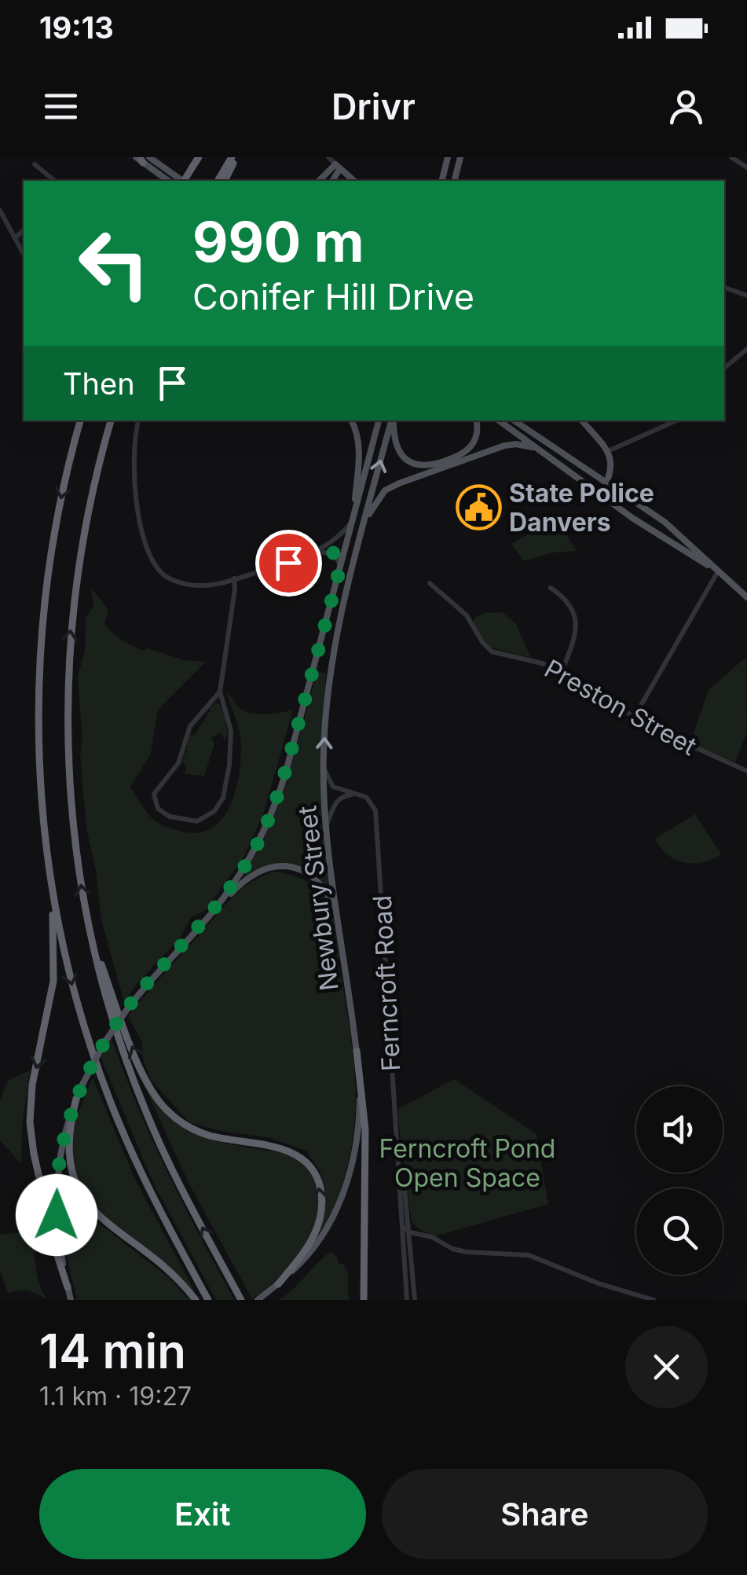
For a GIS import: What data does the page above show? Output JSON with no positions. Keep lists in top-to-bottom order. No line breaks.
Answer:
{"streets":{"main road":["Newbury Street"],"street":["Preston Street","Ferncroft Road"]},"crossings":[["Newbury Street","Ferncroft Road"]],"parks":["Ferncroft Pond Open Space"],"places":{"public building":["State Police Danvers"]},"page":{"status":"19:13","header":"Drivr","turn":["990 m","Conifer Hill Drive"],"then":"Then","heading":["14 min","1.1 km · 19:27"],"buttons":["Exit","Share"]}}
